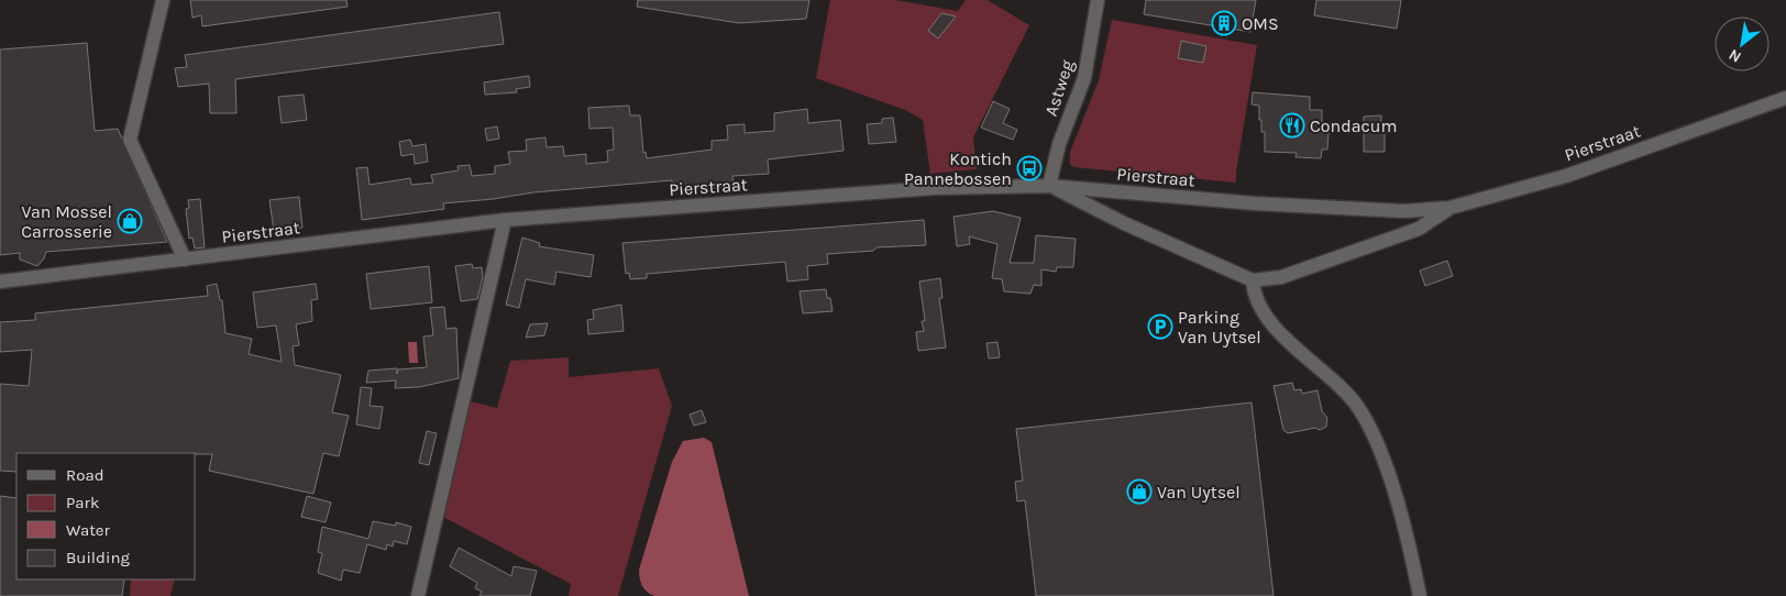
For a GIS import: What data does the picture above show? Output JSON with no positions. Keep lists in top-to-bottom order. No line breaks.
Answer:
{"streets":{"street":["Astweg","Pierstraat"]},"crossings":[["Astweg","Pierstraat"]],"places":{"building":["OMS"],"restaurant":["Condacum"],"bus stop":["Kontich Pannebossen"],"shop":["Van Mossel Carrosserie","Van Uytsel"],"parking":["Parking Van Uytsel"]},"legend":["Road","Park","Water","Building"],"north":"bottom left"}
